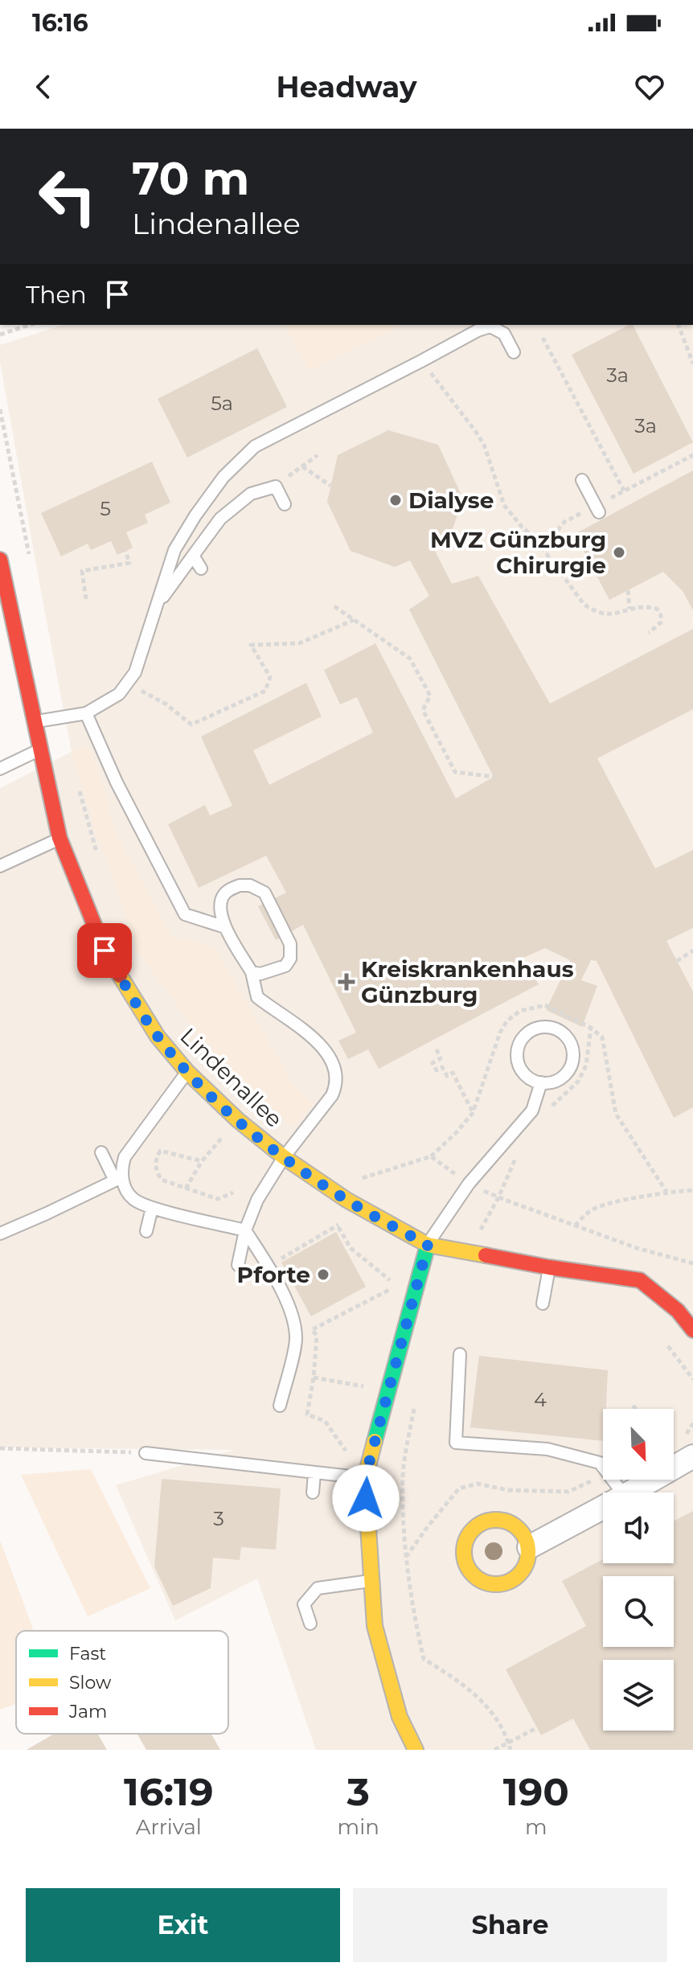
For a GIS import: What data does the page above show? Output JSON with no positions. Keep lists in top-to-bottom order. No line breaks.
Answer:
{"streets":{"street":["Lindenallee"]},"places":{"other":["Dialyse","MVZ Günzburg Chirurgie","Pforte"],"health":["Kreiskrankenhaus Günzburg"]},"house_numbers":["3a","5a","3a","5","4","3"],"legend":["Fast","Slow","Jam"],"north":"bottom right","page":{"status":"16:16","header":"Headway","turn":["70 m","Lindenallee"],"then":"Then","eta":["16:19","Arrival","3","min","190","m"],"buttons":["Exit","Share"]}}
